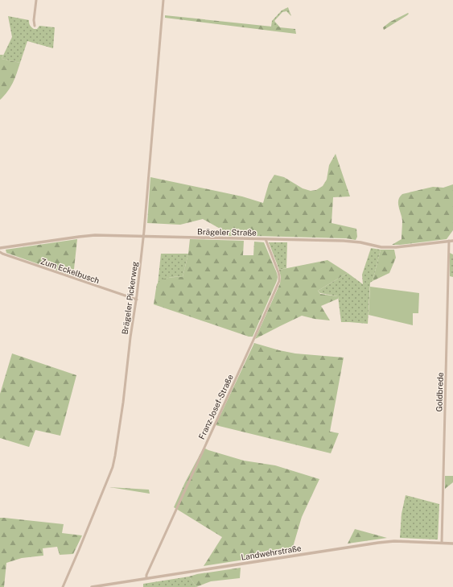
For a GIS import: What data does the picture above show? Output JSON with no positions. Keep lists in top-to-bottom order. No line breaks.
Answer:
{"streets":{"street":["Brägeler Straße","Zum Eckelbusch","Brägeler Pickerweg","Goldbrede","Franz-Josef-Straße","Landwehrstraße"]},"crossings":[["Brägeler Straße","Brägeler Pickerweg"],["Brägeler Straße","Goldbrede"],["Brägeler Straße","Franz-Josef-Straße"],["Zum Eckelbusch","Brägeler Pickerweg"],["Goldbrede","Landwehrstraße"],["Franz-Josef-Straße","Landwehrstraße"]]}
